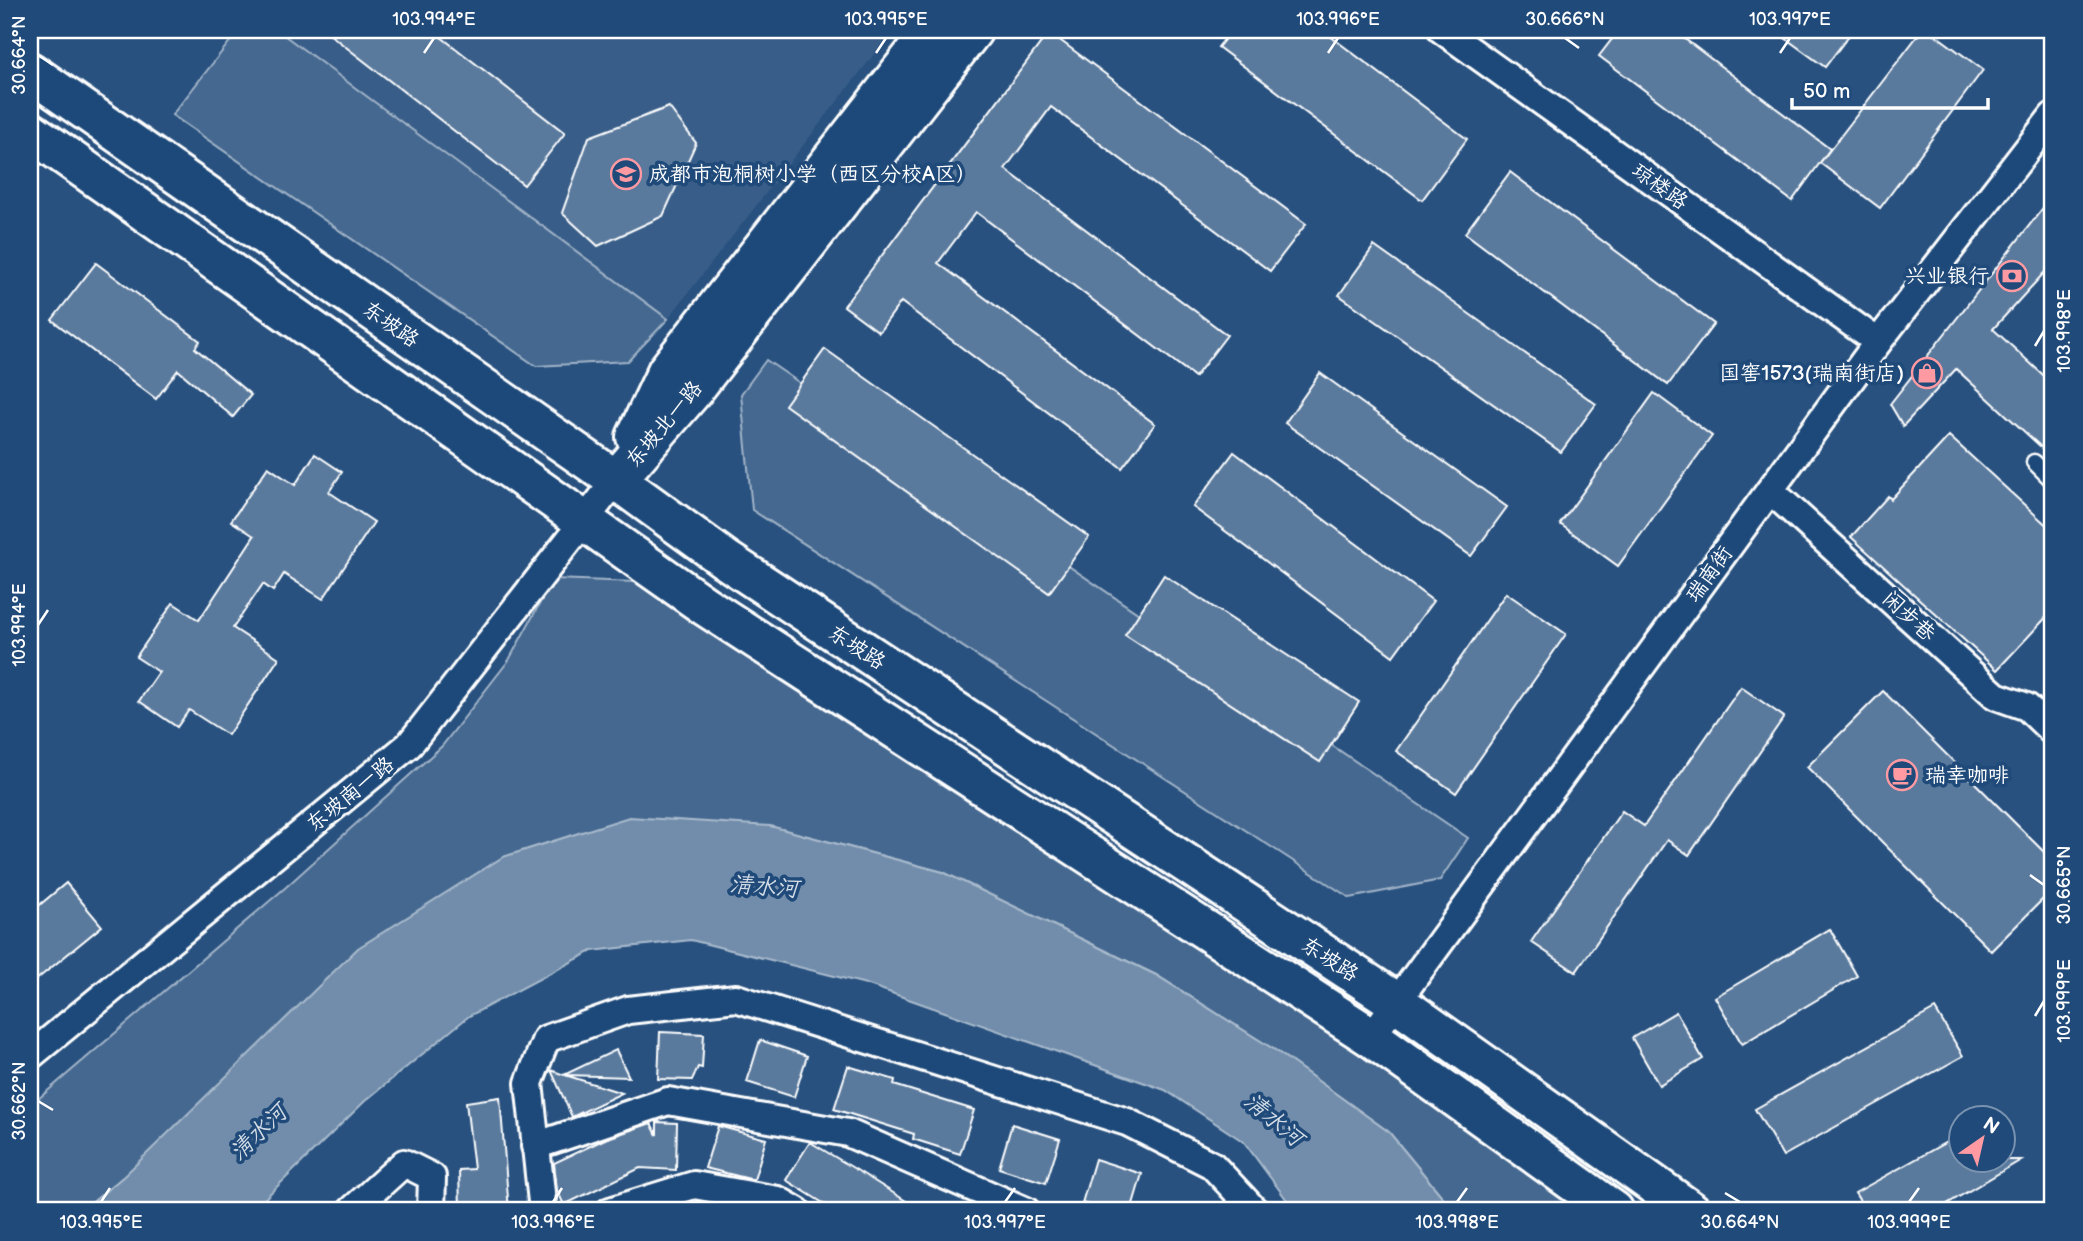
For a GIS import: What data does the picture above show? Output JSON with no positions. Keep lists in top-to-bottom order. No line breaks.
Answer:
{"streets":{"main road":["东坡路","东坡北一路"],"street":["琼楼路","瑞南街","闲步巷","东坡南一路"]},"crossings":[["琼楼路","瑞南街"],["东坡路","东坡北一路"],["东坡路","瑞南街"],["东坡路","东坡南一路"],["东坡北一路","东坡南一路"],["瑞南街","闲步巷"]],"water":["清水河"],"places":{"school or university":["成都市泡桐树小学（西区分校A区）"],"bank":["兴业银行"],"shop":["国窖1573(瑞南街店)"],"cafe":["瑞幸咖啡"]},"scale_bar":"50 m","north":"top right","coordinates":["103.994°E","103.995°E","103.996°E","30.666°N","103.997°E","30.664°N","103.998°E","30.665°N","103.999°E","30.662°N"]}
